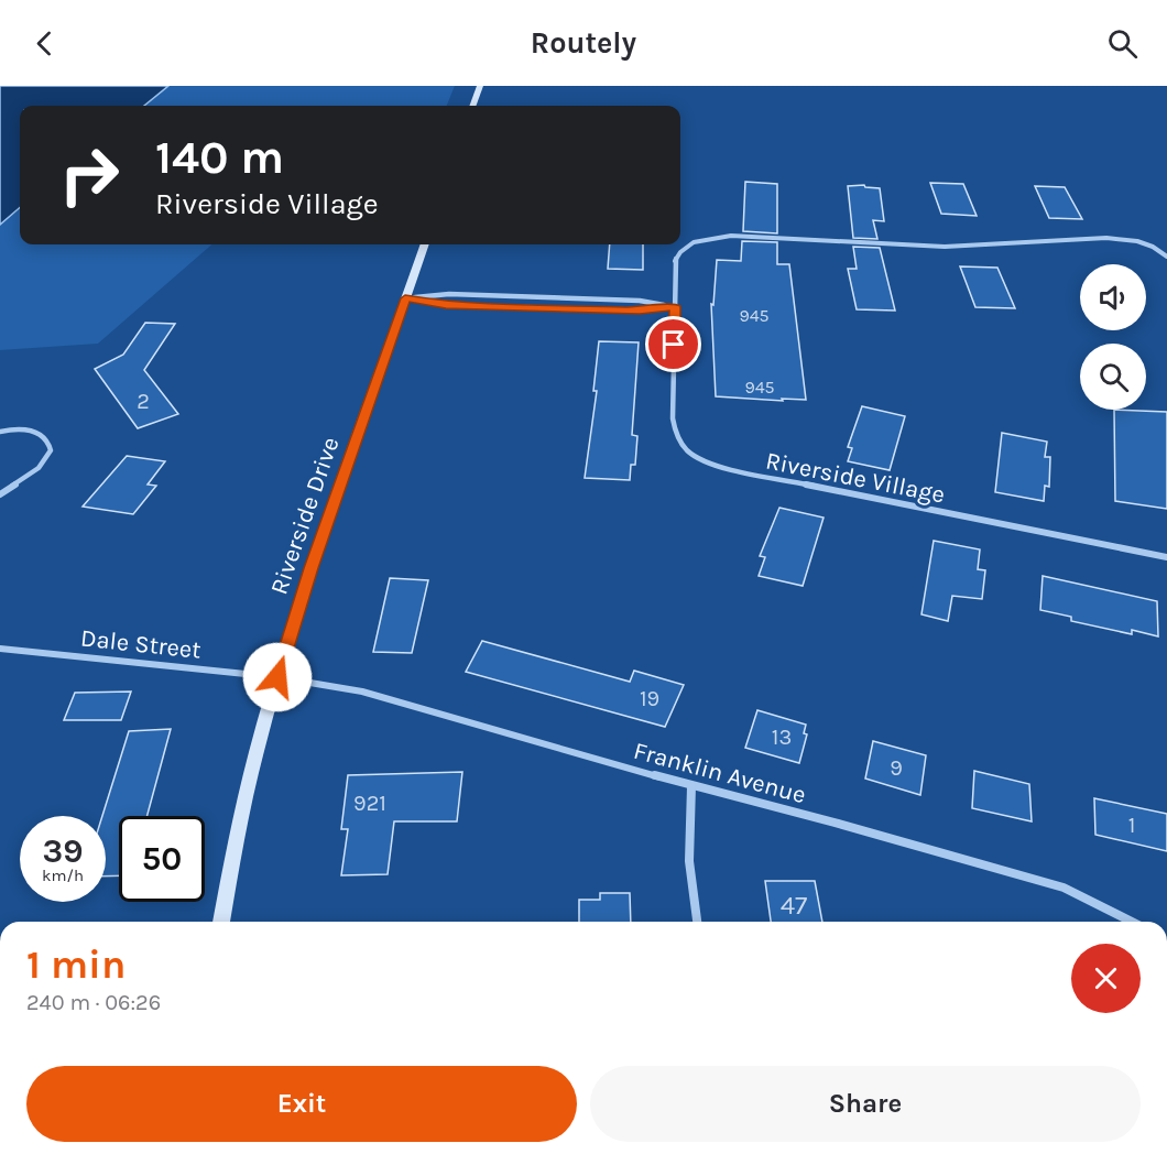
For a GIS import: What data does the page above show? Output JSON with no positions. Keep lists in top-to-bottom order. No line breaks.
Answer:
{"streets":{"main road":["Riverside Drive"],"street":["Riverside Village","Dale Street","Franklin Avenue"]},"crossings":[["Riverside Drive","Dale Street"],["Riverside Drive","Franklin Avenue"],["Dale Street","Franklin Avenue"]],"house_numbers":["945","945","2","19","13","9","921","1","47"],"page":{"header":"Routely","turn":["140 m","Riverside Village"],"speed":"39 km/h","limit":"50","heading":["1 min","240 m · 06:26"],"buttons":["Exit","Share"]}}
